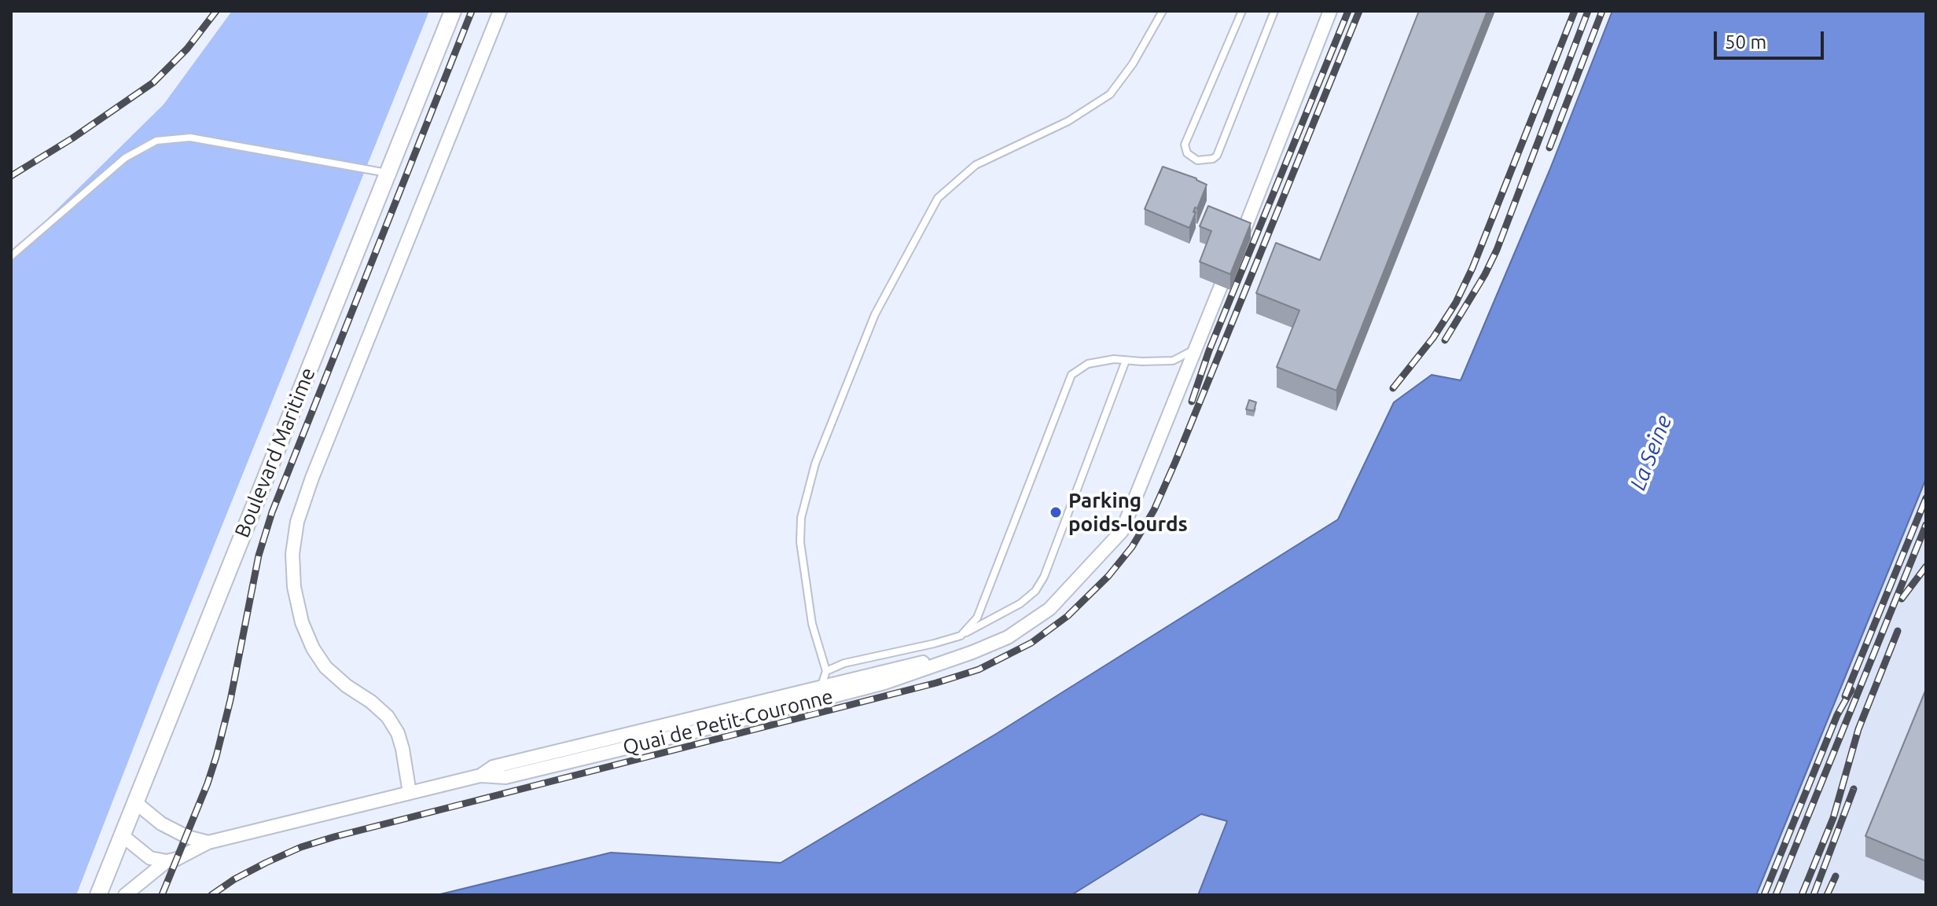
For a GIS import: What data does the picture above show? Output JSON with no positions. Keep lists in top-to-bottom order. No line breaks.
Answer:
{"streets":{"street":["Boulevard Maritime","Quai de Petit-Couronne"]},"water":["La Seine"],"places":["Parking poids-lourds"],"scale_bar":"50 m"}
